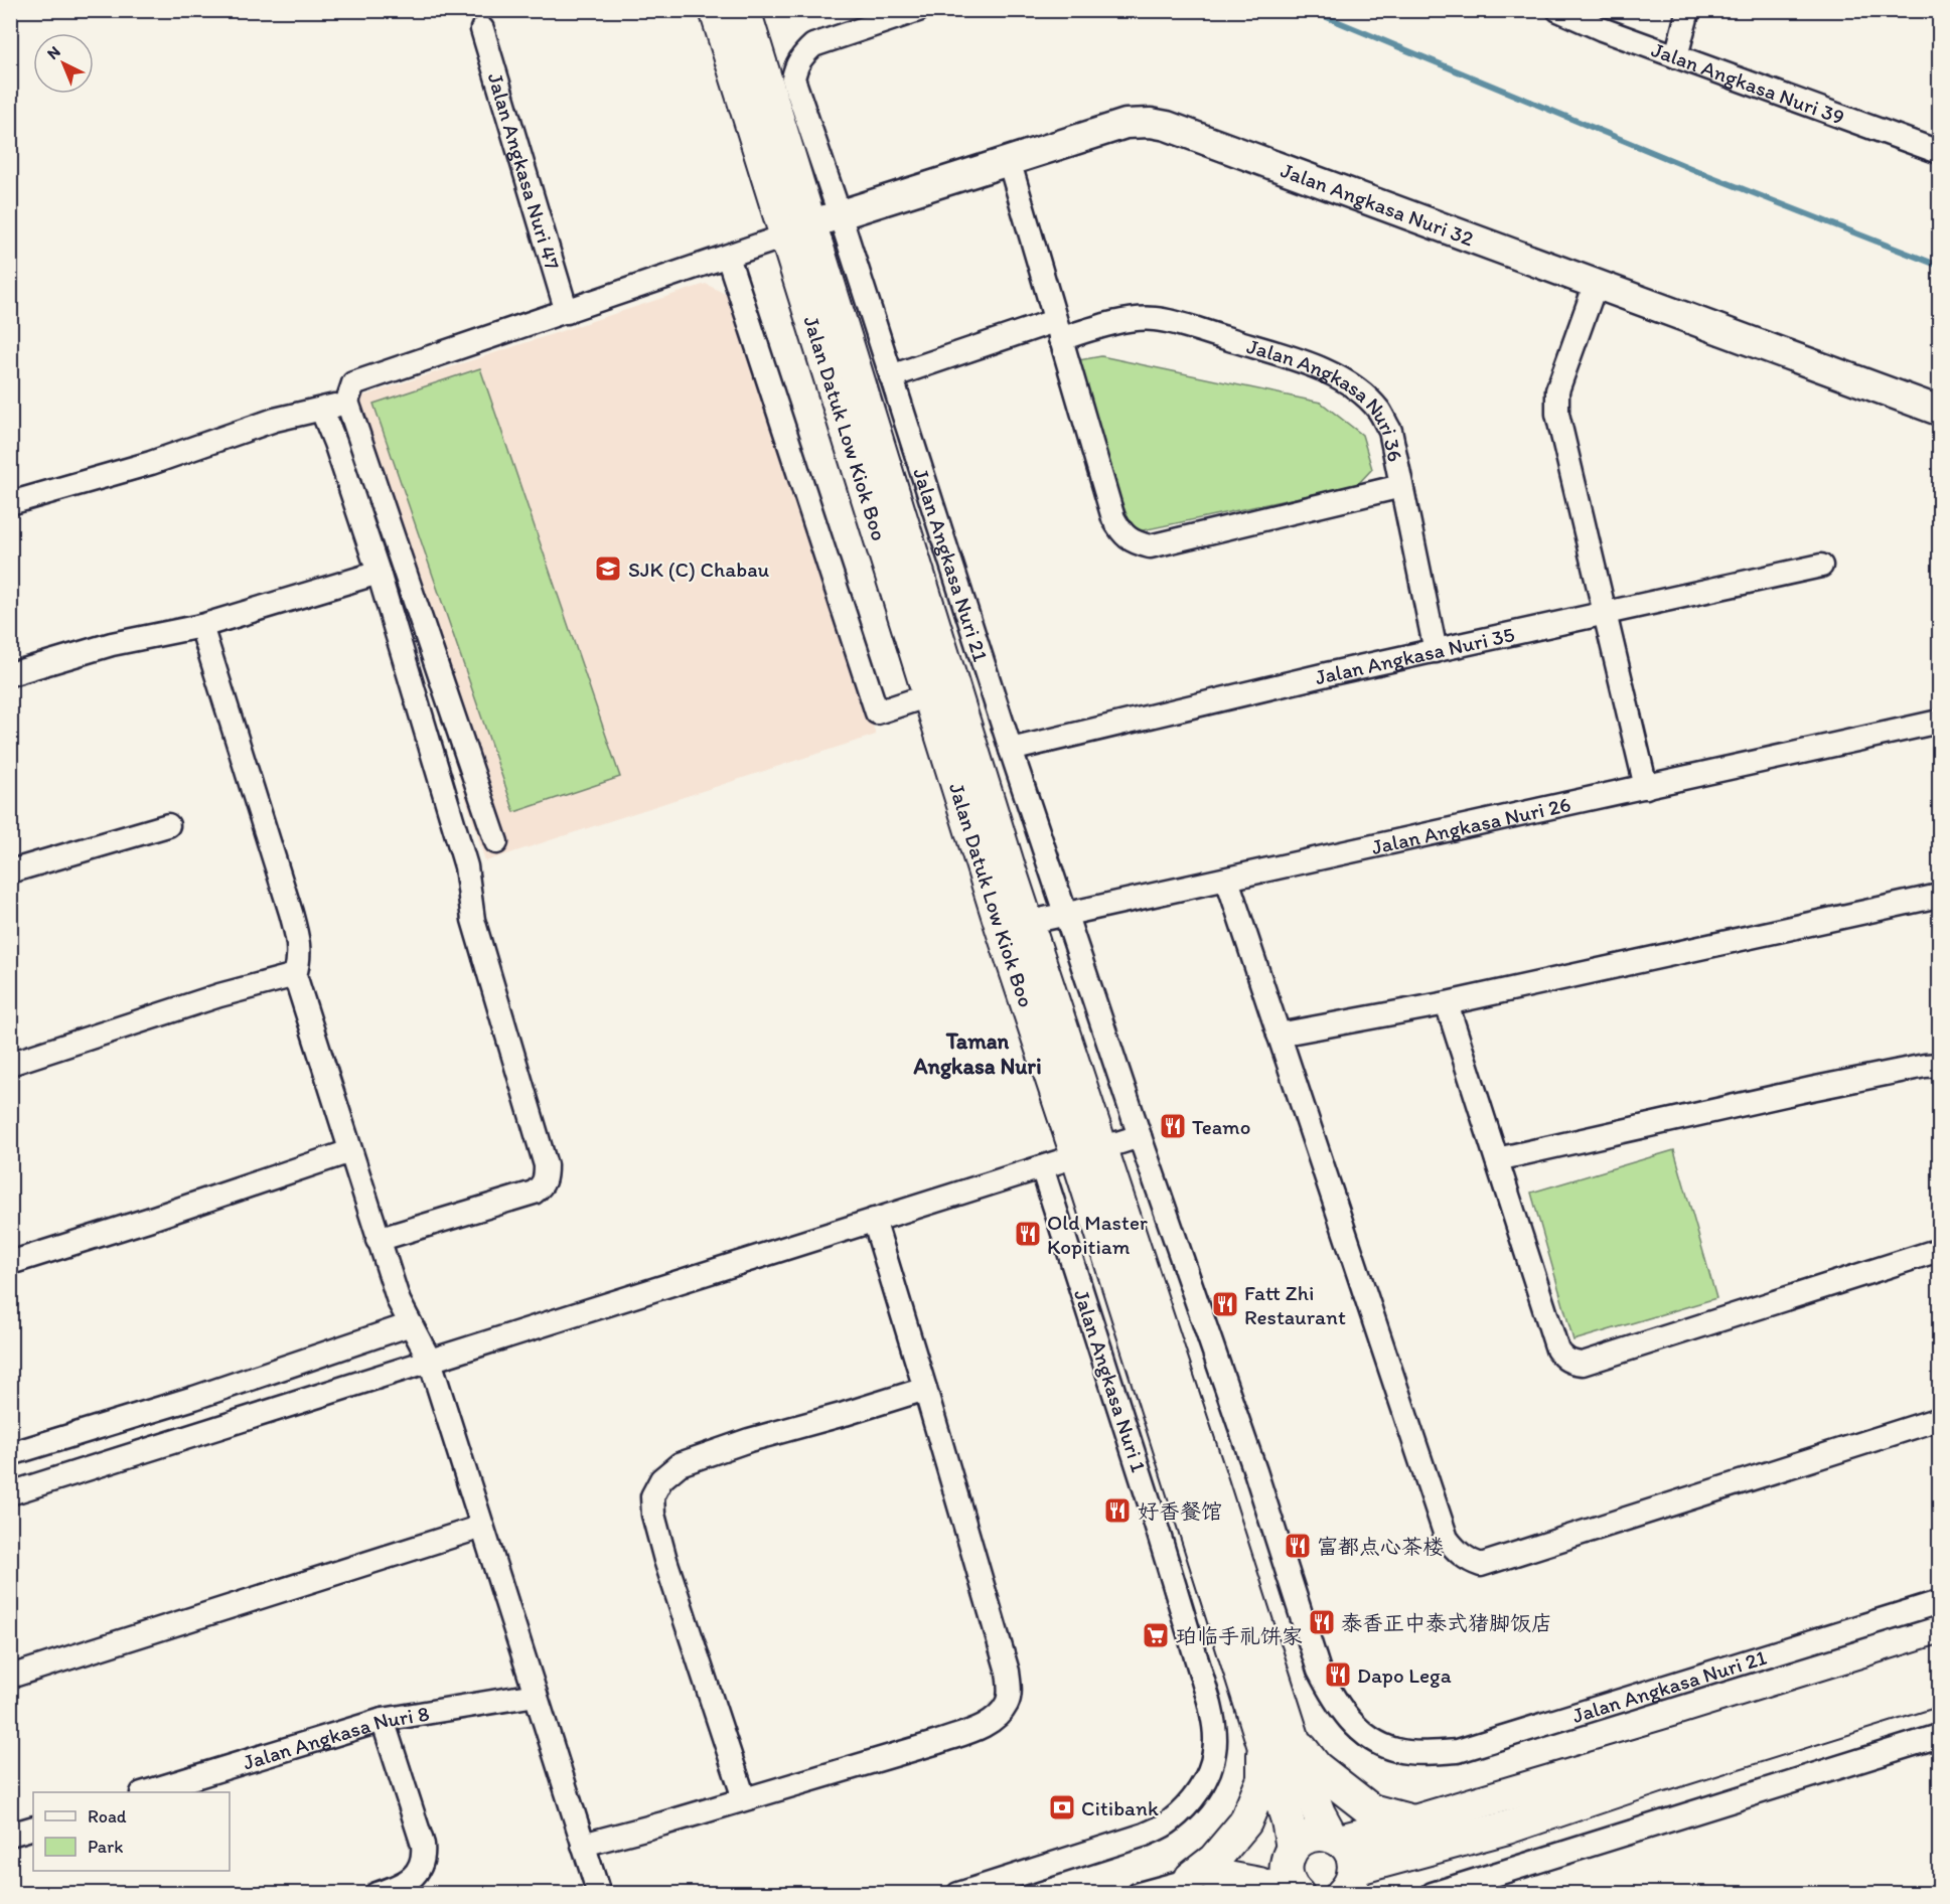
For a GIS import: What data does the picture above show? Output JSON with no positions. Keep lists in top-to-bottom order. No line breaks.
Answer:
{"streets":{"main road":["Jalan Datuk Low Kiok Boo"],"street":["Jalan Angkasa Nuri 39","Jalan Angkasa Nuri 47","Jalan Angkasa Nuri 32","Jalan Angkasa Nuri 36","Jalan Angkasa Nuri 21","Jalan Angkasa Nuri 35","Jalan Angkasa Nuri 26","Jalan Angkasa Nuri 1","Jalan Angkasa Nuri 8"]},"crossings":[["Jalan Angkasa Nuri 32","Jalan Datuk Low Kiok Boo"],["Jalan Angkasa Nuri 32","Jalan Angkasa Nuri 21"],["Jalan Angkasa Nuri 36","Jalan Angkasa Nuri 21"],["Jalan Angkasa Nuri 36","Jalan Angkasa Nuri 35"],["Jalan Datuk Low Kiok Boo","Jalan Angkasa Nuri 26"],["Jalan Angkasa Nuri 21","Jalan Angkasa Nuri 35"],["Jalan Angkasa Nuri 21","Jalan Angkasa Nuri 26"]],"districts":["Taman Angkasa Nuri"],"places":{"school or university":["SJK (C) Chabau"],"restaurant":["Teamo","Old Master Kopitiam","Fatt Zhi Restaurant","好香餐馆","富都点心茶楼","泰香正中泰式猪脚饭店","Dapo Lega"],"supermarket":["珀临手礼饼家"],"bank":["Citibank"]},"legend":["Road","Park"],"north":"top left"}
